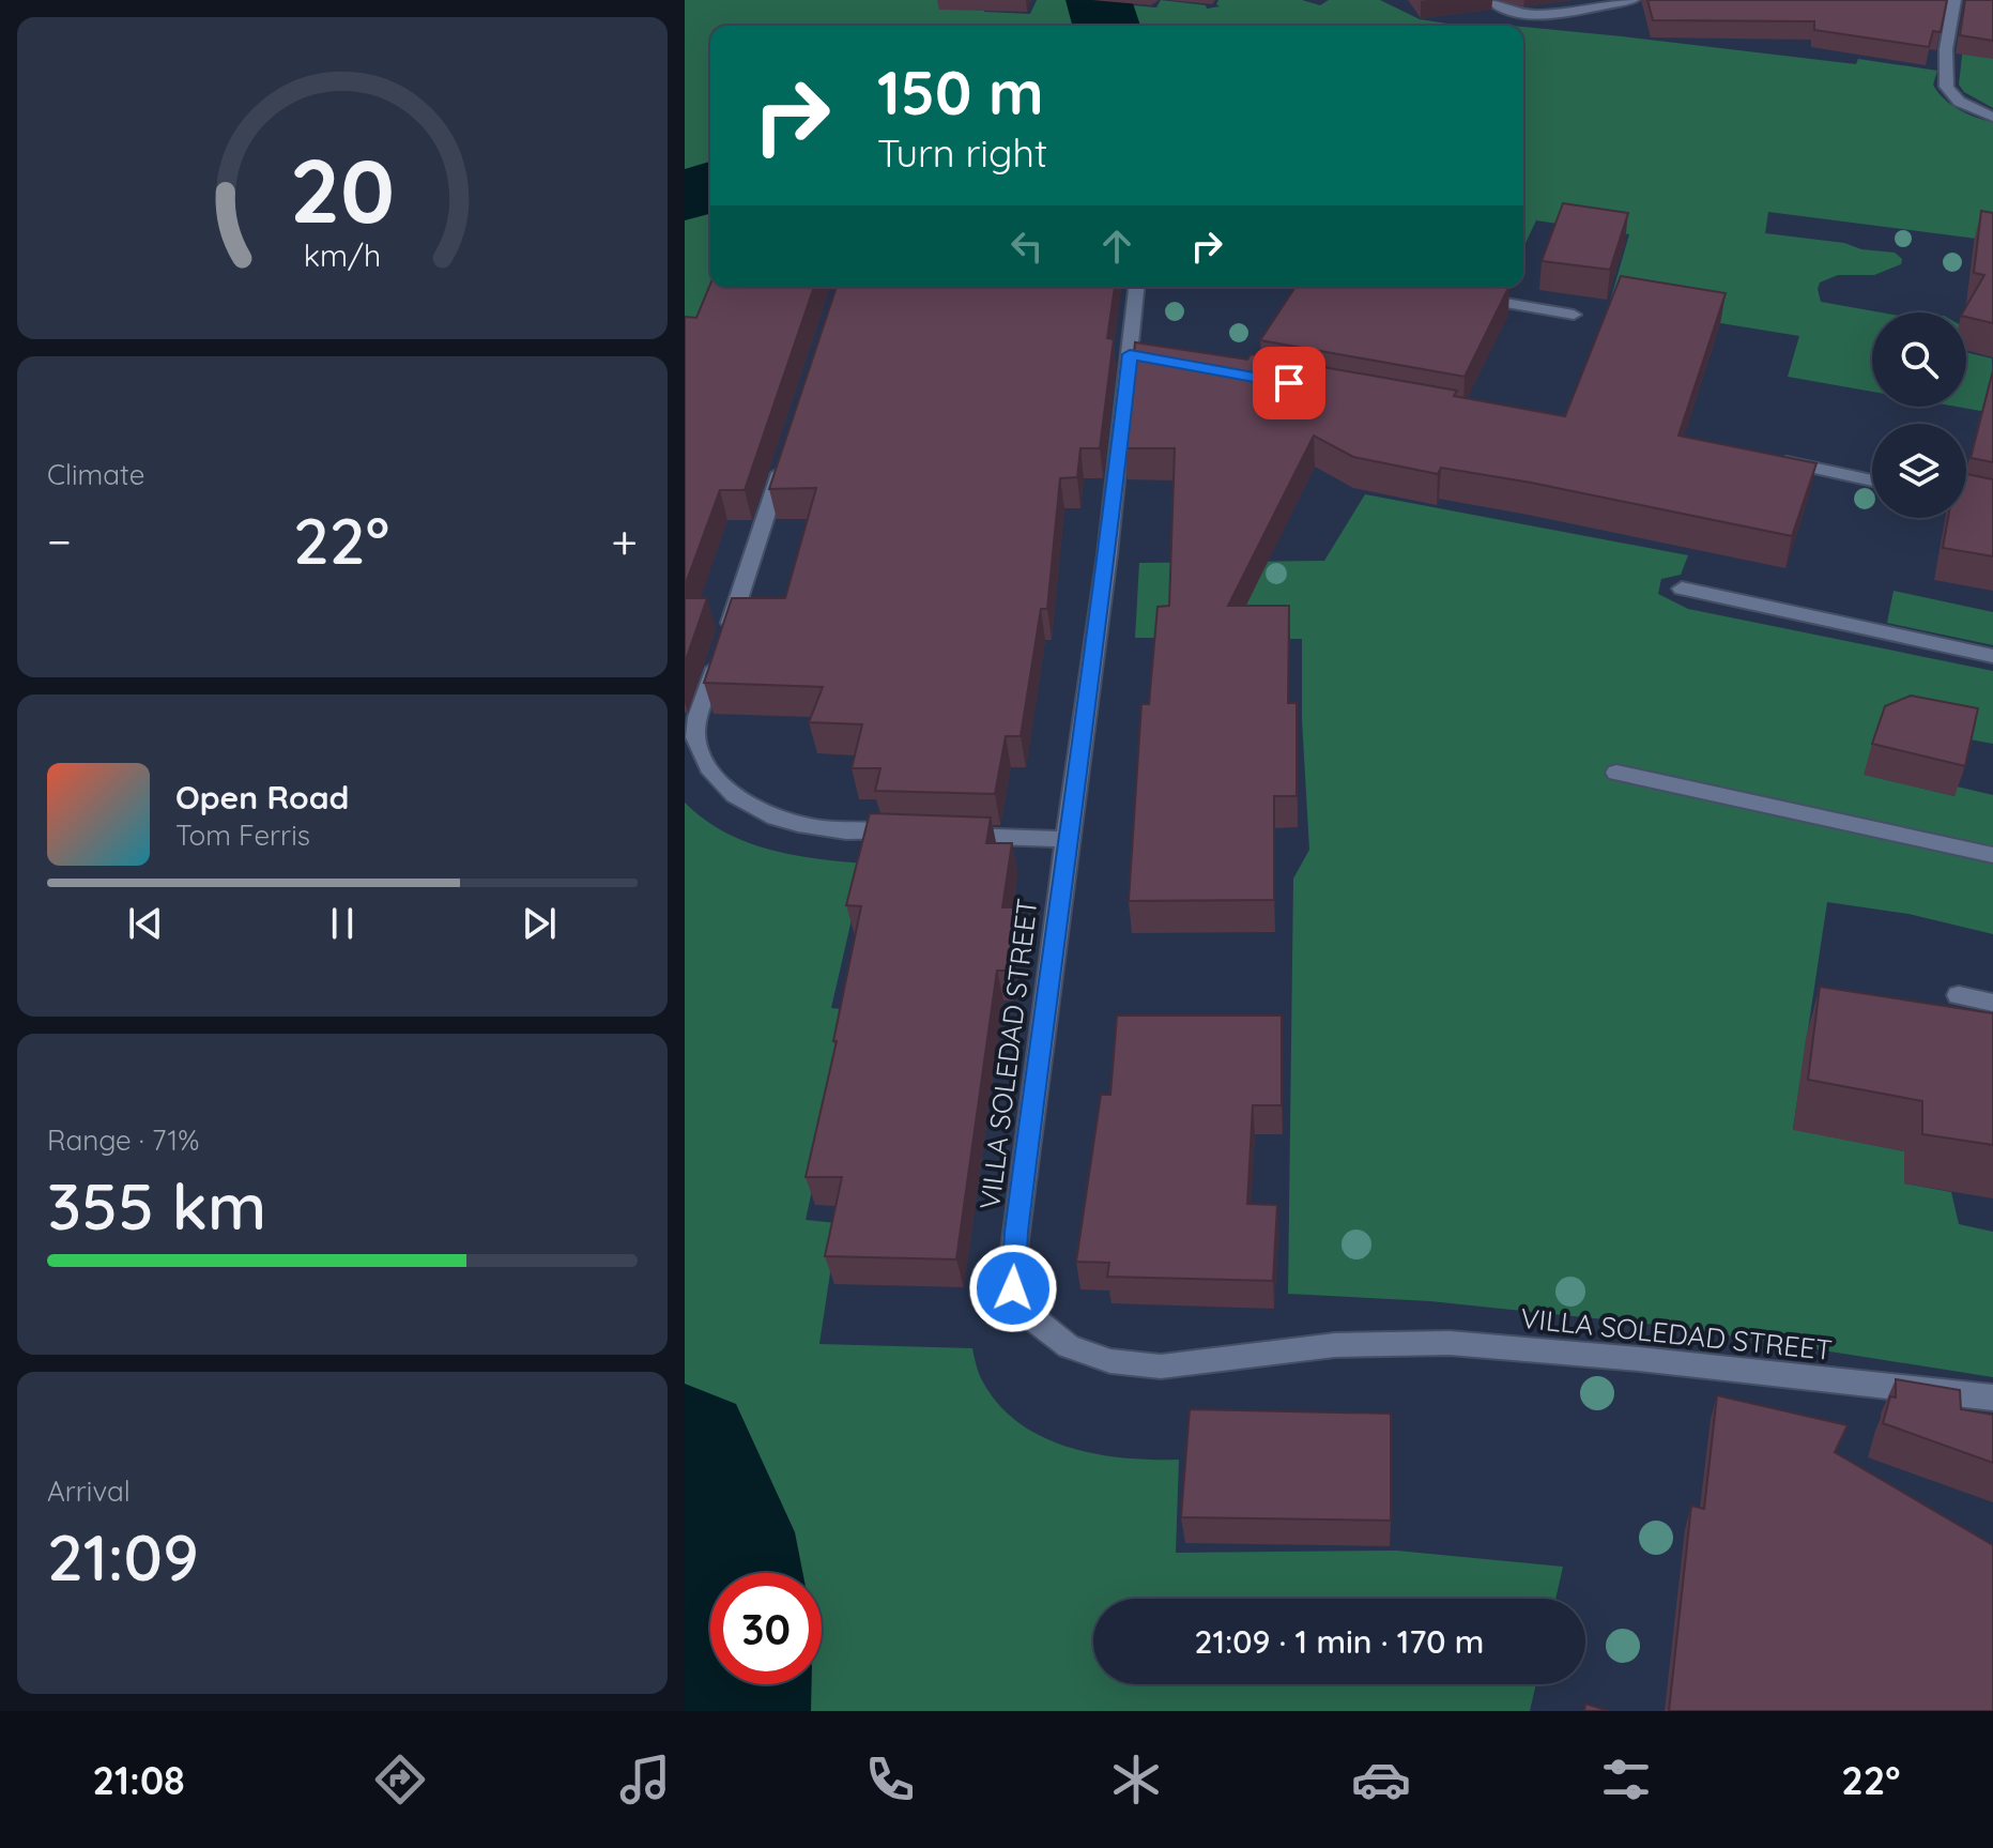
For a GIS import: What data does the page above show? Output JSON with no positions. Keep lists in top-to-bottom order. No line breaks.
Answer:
{"streets":{"street":["VILLA SOLEDAD STREET"]},"page":{"turn":["150 m","Turn right"],"tile":["Climate",["Range · 71%","355 km"],["Arrival","21:09"]],"heat":["−","22°","+"],"song":["Open Road","Tom Ferris"],"limit":"30","trip":"21:09 · 1 min · 170 m","tabs":["21:08","22°"],"gauge":["20","km/h"]}}
